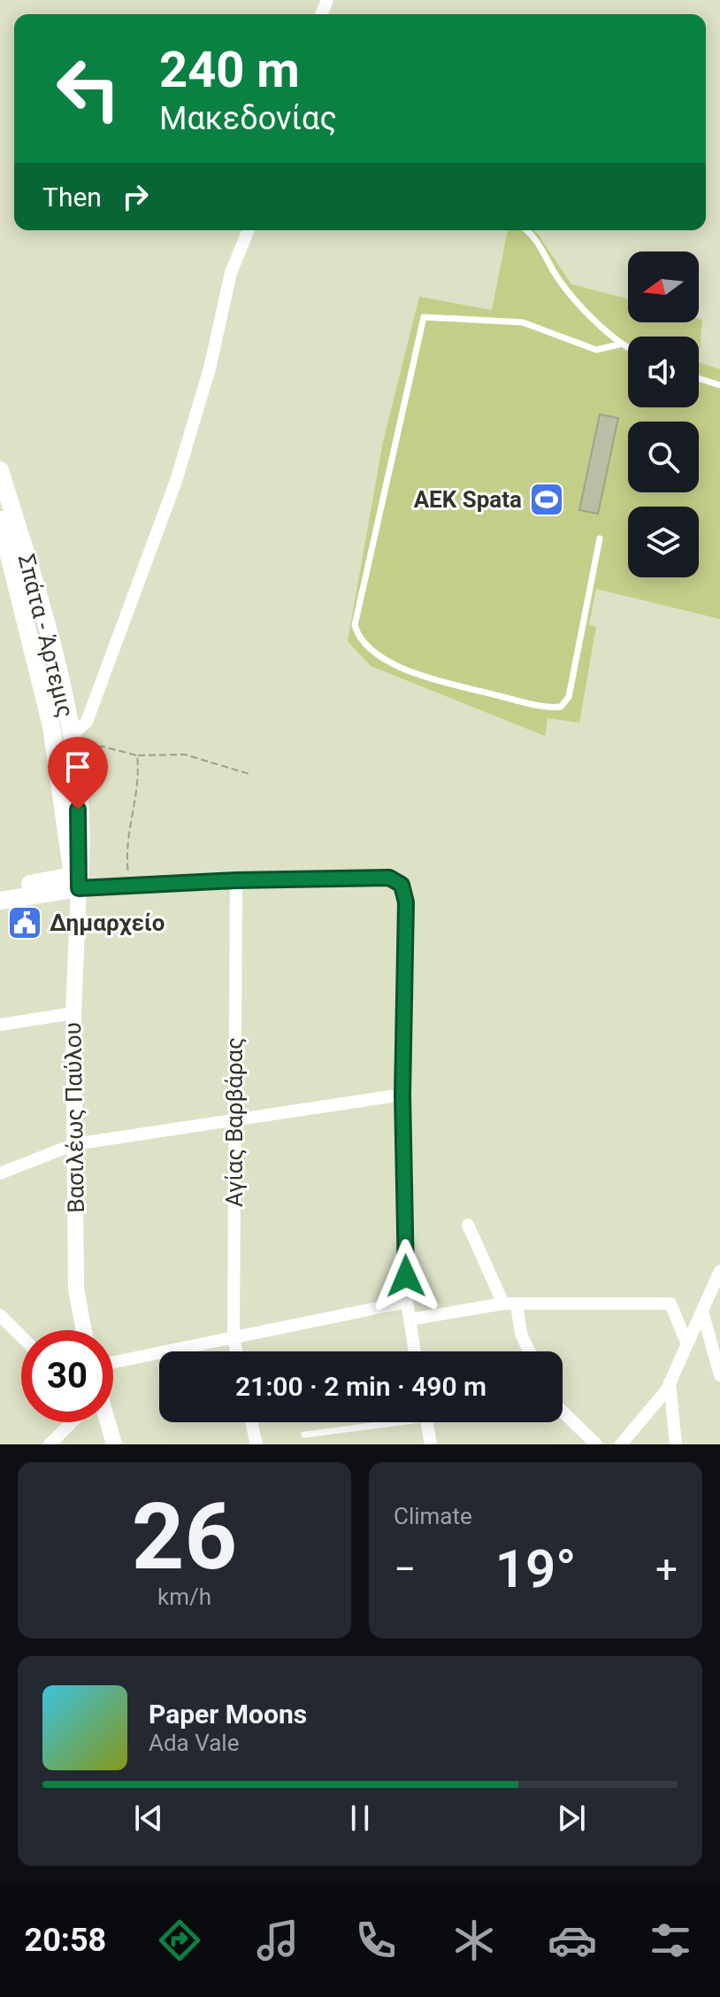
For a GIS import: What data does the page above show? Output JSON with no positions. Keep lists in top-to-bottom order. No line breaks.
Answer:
{"streets":{"main road":["Σπάτα - Άρτεμις"],"street":["Βασιλέως Παύλου","Αγίας Βαρβάρας"]},"crossings":[["Σπάτα - Άρτεμις","Βασιλέως Παύλου"]],"places":{"sports":["AEK Spata"],"public building":["Δημαρχείο"]},"north":"left","page":{"turn":["240 m","Μακεδονίας"],"then":"Then","limit":"30","trip":"21:00 · 2 min · 490 m","tile":[["26","km/h"],"Climate"],"heat":["−","19°","+"],"song":["Paper Moons","Ada Vale"],"tabs":"20:58"}}
